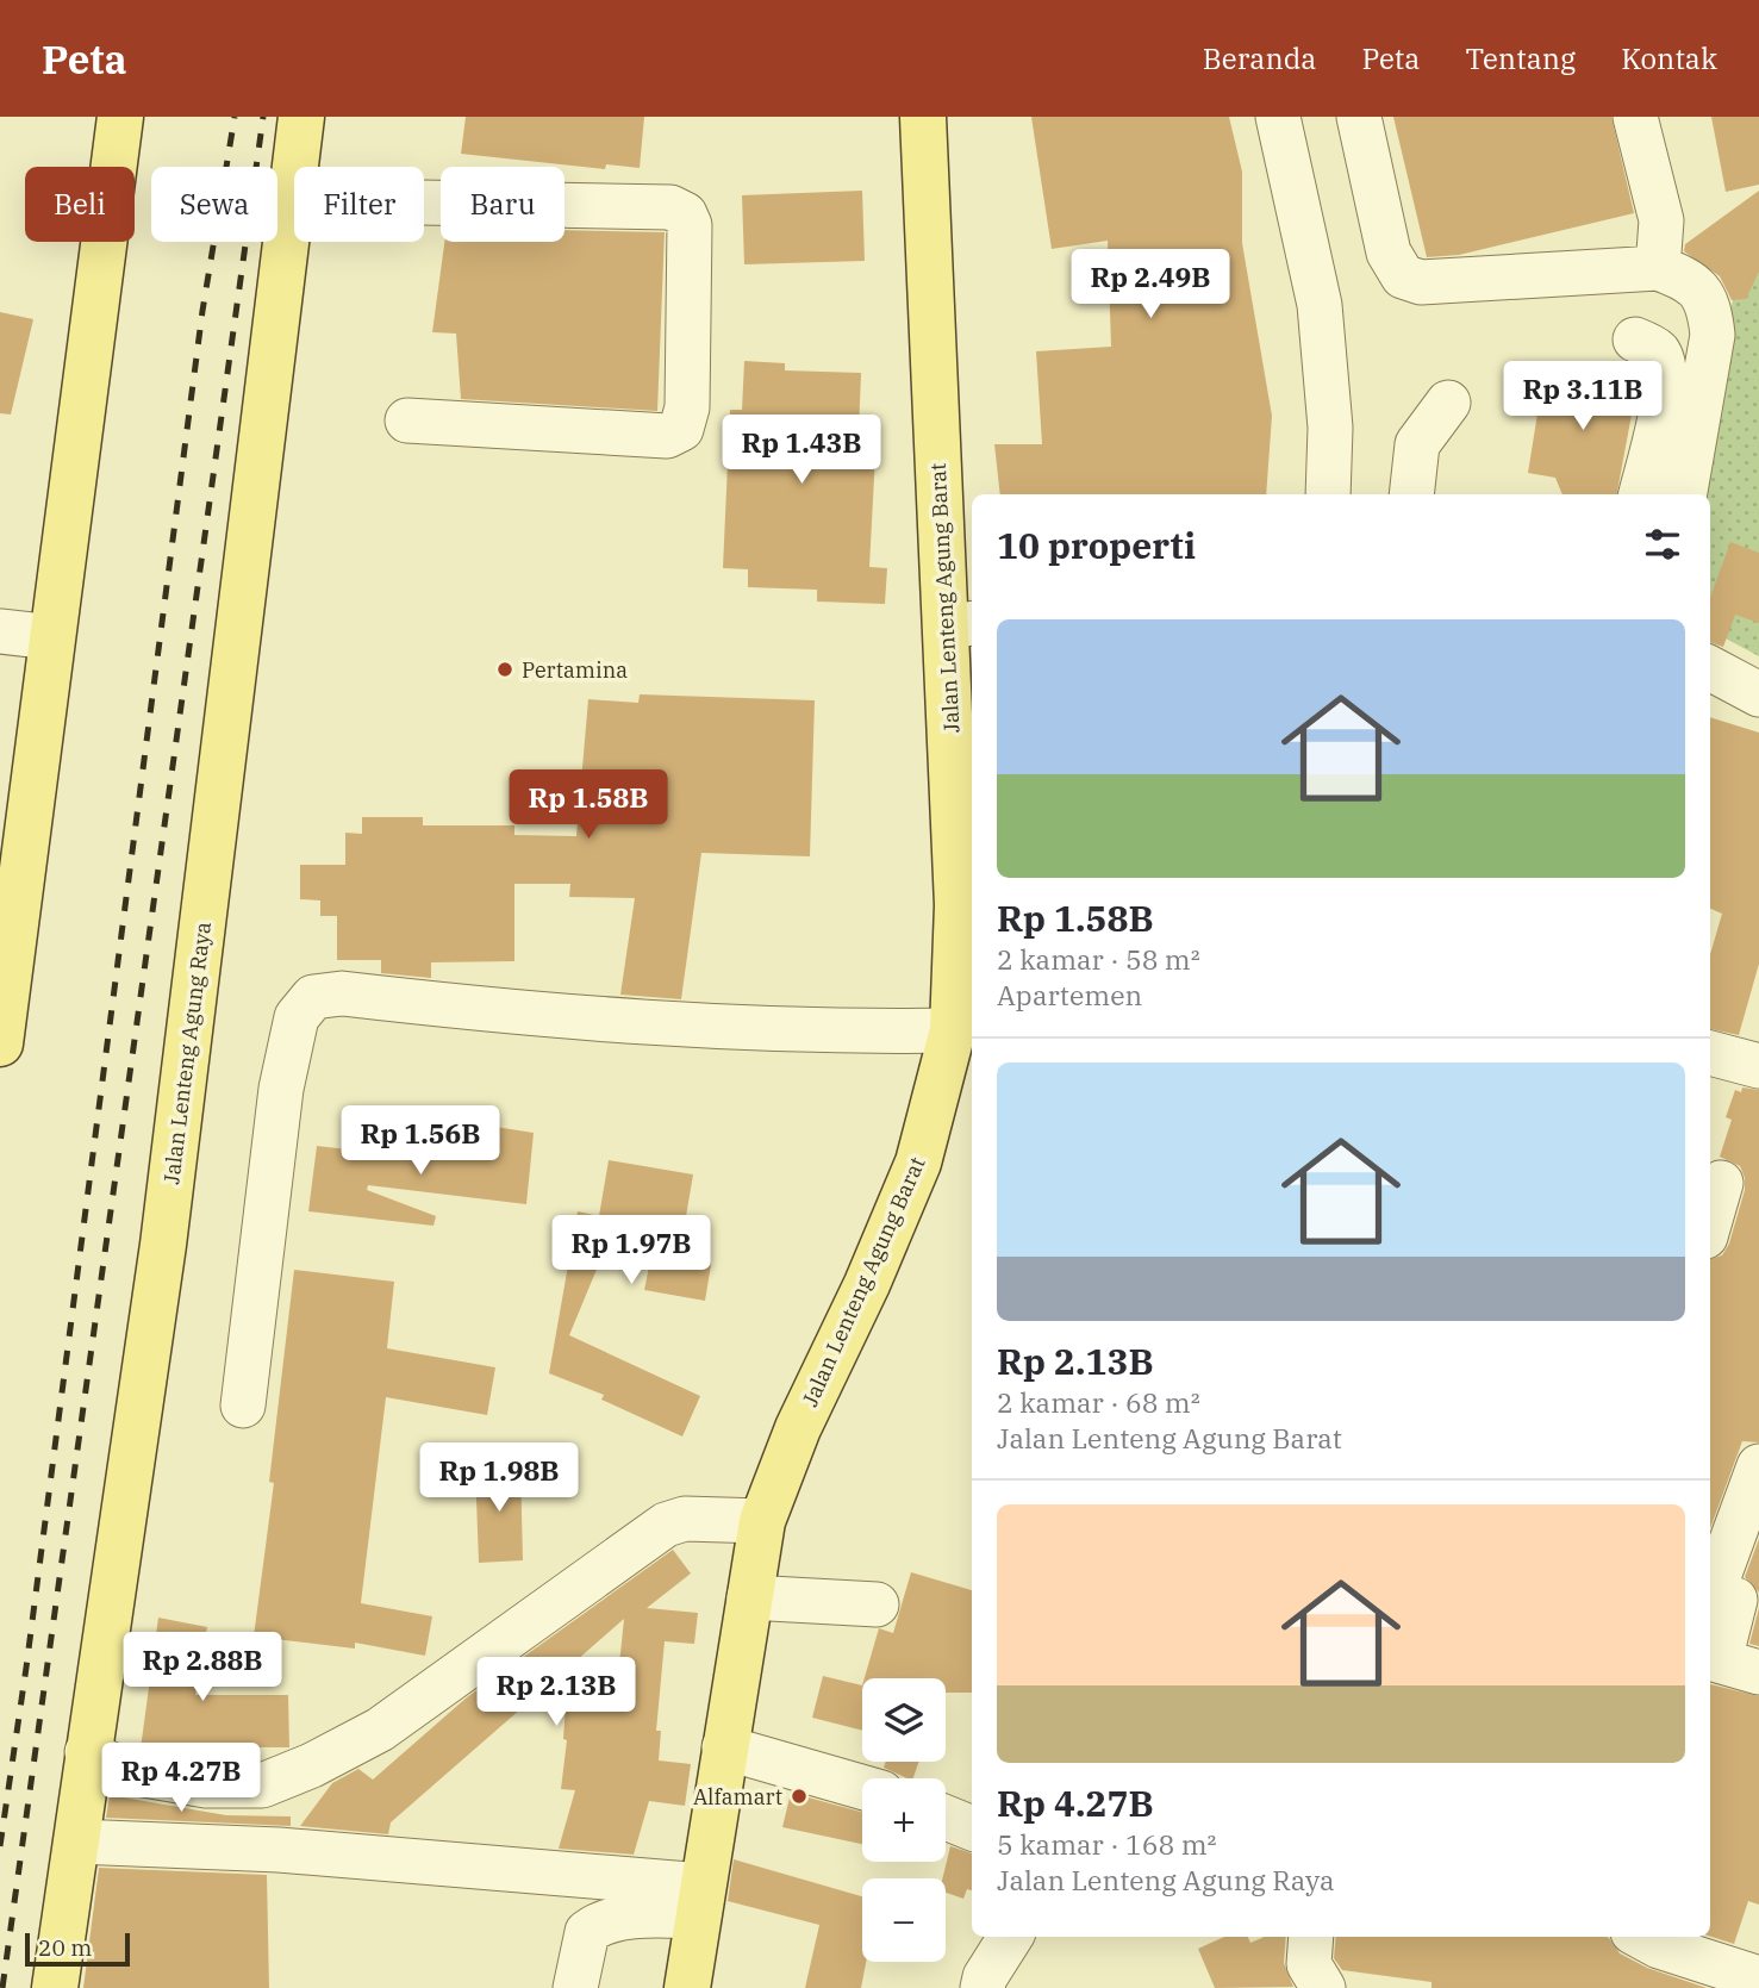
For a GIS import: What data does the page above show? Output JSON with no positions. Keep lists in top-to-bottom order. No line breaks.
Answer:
{"streets":{"main road":["Jalan Lenteng Agung Barat","Jalan Lenteng Agung Raya"]},"places":["Pertamina","Alfamart"],"scale_bar":"20 m","page":{"header":"Peta","nav":["Beranda","Peta","Tentang","Kontak"],"chip":["Beli","Sewa","Filter","Baru"],"price":["Rp 2.49B","Rp 3.11B","Rp 1.43B","Rp 1.58B","Rp 1.56B","Rp 1.97B","Rp 1.98B","Rp 2.88B","Rp 2.13B","Rp 4.27B"],"heading":"10 properti","list":[{"name":"Rp 1.58B","note":"2 kamar · 58 m² · Apartemen"},{"name":"Rp 2.13B","note":"2 kamar · 68 m² · Jalan Lenteng Agung Barat"},{"name":"Rp 4.27B","note":"5 kamar · 168 m² · Jalan Lenteng Agung Raya"}],"map_buttons":["+","−"],"scale":"20 m"}}
